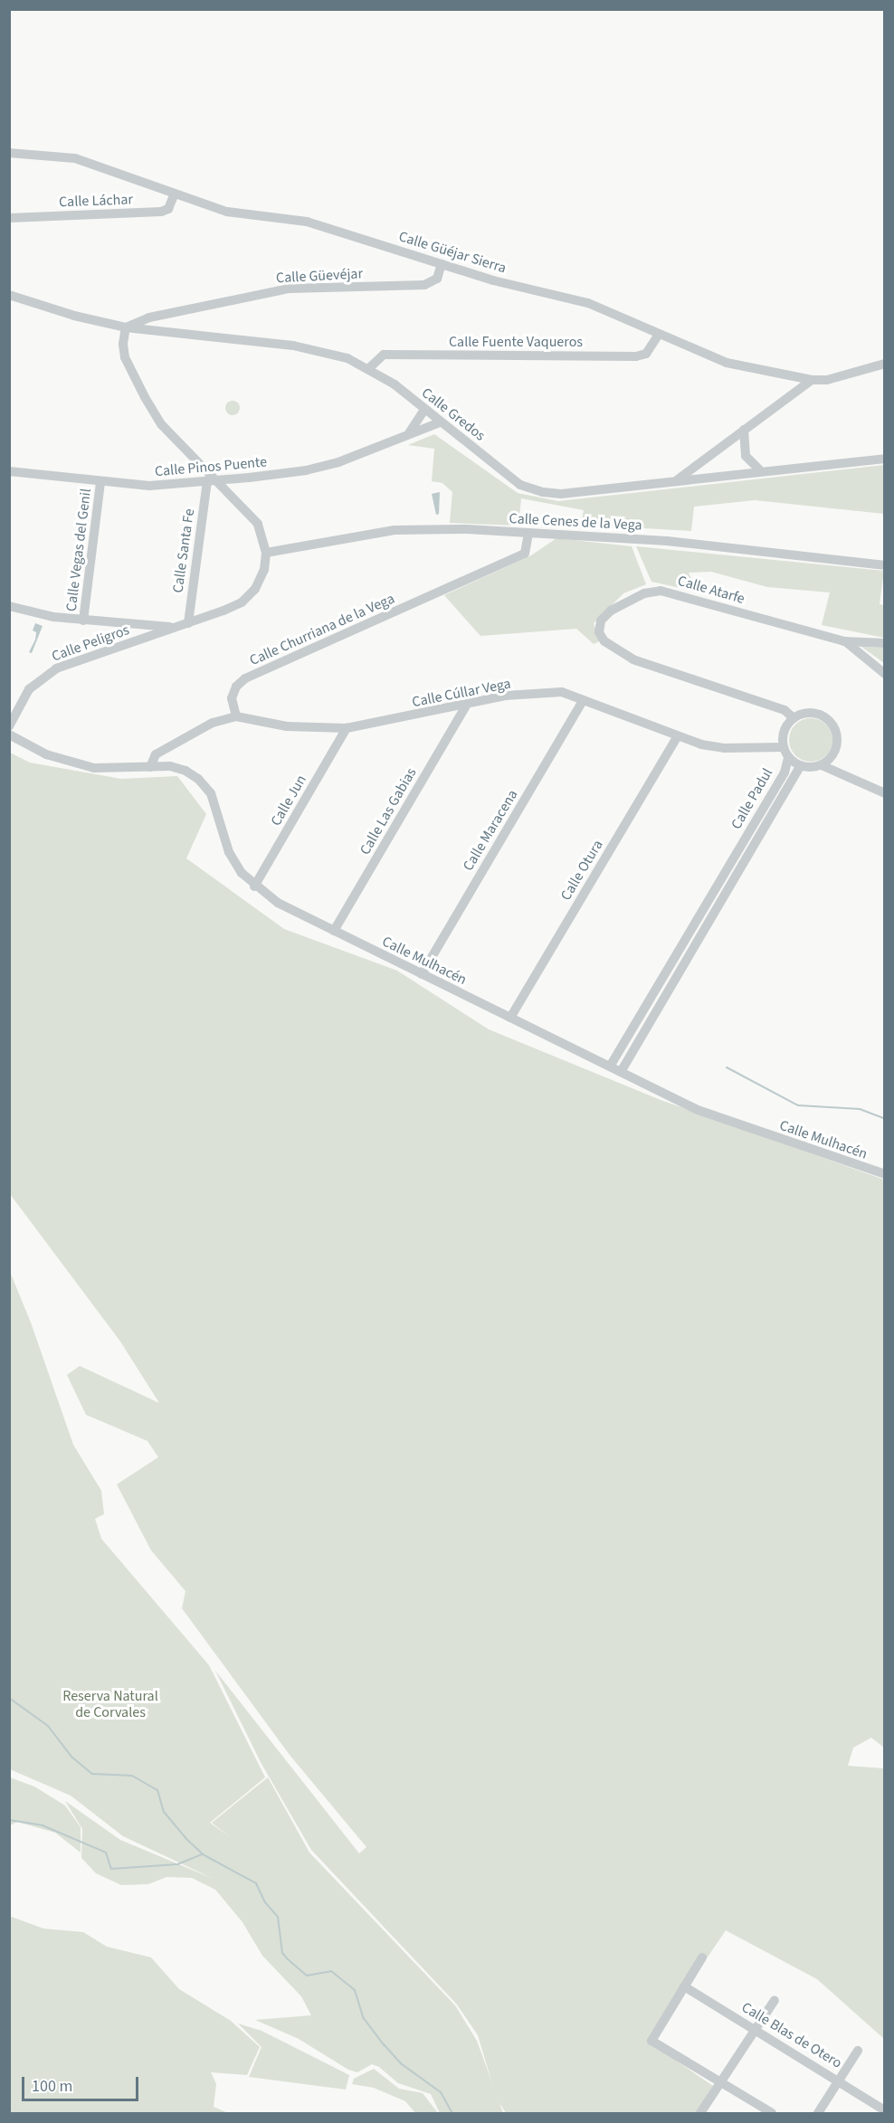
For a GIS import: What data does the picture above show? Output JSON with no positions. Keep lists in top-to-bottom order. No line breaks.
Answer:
{"streets":{"street":["Calle Láchar","Calle Güéjar Sierra","Calle Güevéjar","Calle Fuente Vaqueros","Calle Gredos","Calle Pinos Puente","Calle Cenes de la Vega","Calle Vegas del Genil","Calle Santa Fe","Calle Atarfe","Calle Churriana de la Vega","Calle Peligros","Calle Cúllar Vega","Calle Padul","Calle Jun","Calle Las Gabias","Calle Maracena","Calle Otura","Calle Mulhacén","Calle Blas de Otero"]},"crossings":[["Calle Láchar","Calle Güéjar Sierra"],["Calle Güéjar Sierra","Calle Güevéjar"],["Calle Güéjar Sierra","Calle Fuente Vaqueros"],["Calle Güevéjar","Calle Gredos"],["Calle Güevéjar","Calle Peligros"],["Calle Fuente Vaqueros","Calle Gredos"],["Calle Gredos","Calle Pinos Puente"],["Calle Gredos","Calle Peligros"],["Calle Pinos Puente","Calle Vegas del Genil"],["Calle Pinos Puente","Calle Santa Fe"],["Calle Pinos Puente","Calle Peligros"],["Calle Cenes de la Vega","Calle Churriana de la Vega"],["Calle Cenes de la Vega","Calle Peligros"],["Calle Vegas del Genil","Calle Peligros"],["Calle Santa Fe","Calle Peligros"],["Calle Atarfe","Calle Cúllar Vega"],["Calle Atarfe","Calle Padul"],["Calle Churriana de la Vega","Calle Cúllar Vega"],["Calle Cúllar Vega","Calle Padul"],["Calle Cúllar Vega","Calle Jun"],["Calle Cúllar Vega","Calle Las Gabias"],["Calle Cúllar Vega","Calle Maracena"],["Calle Cúllar Vega","Calle Otura"],["Calle Padul","Calle Mulhacén"],["Calle Jun","Calle Mulhacén"],["Calle Las Gabias","Calle Mulhacén"],["Calle Maracena","Calle Mulhacén"],["Calle Otura","Calle Mulhacén"]],"parks":["Reserva Natural de Corvales"],"scale_bar":"100 m"}
